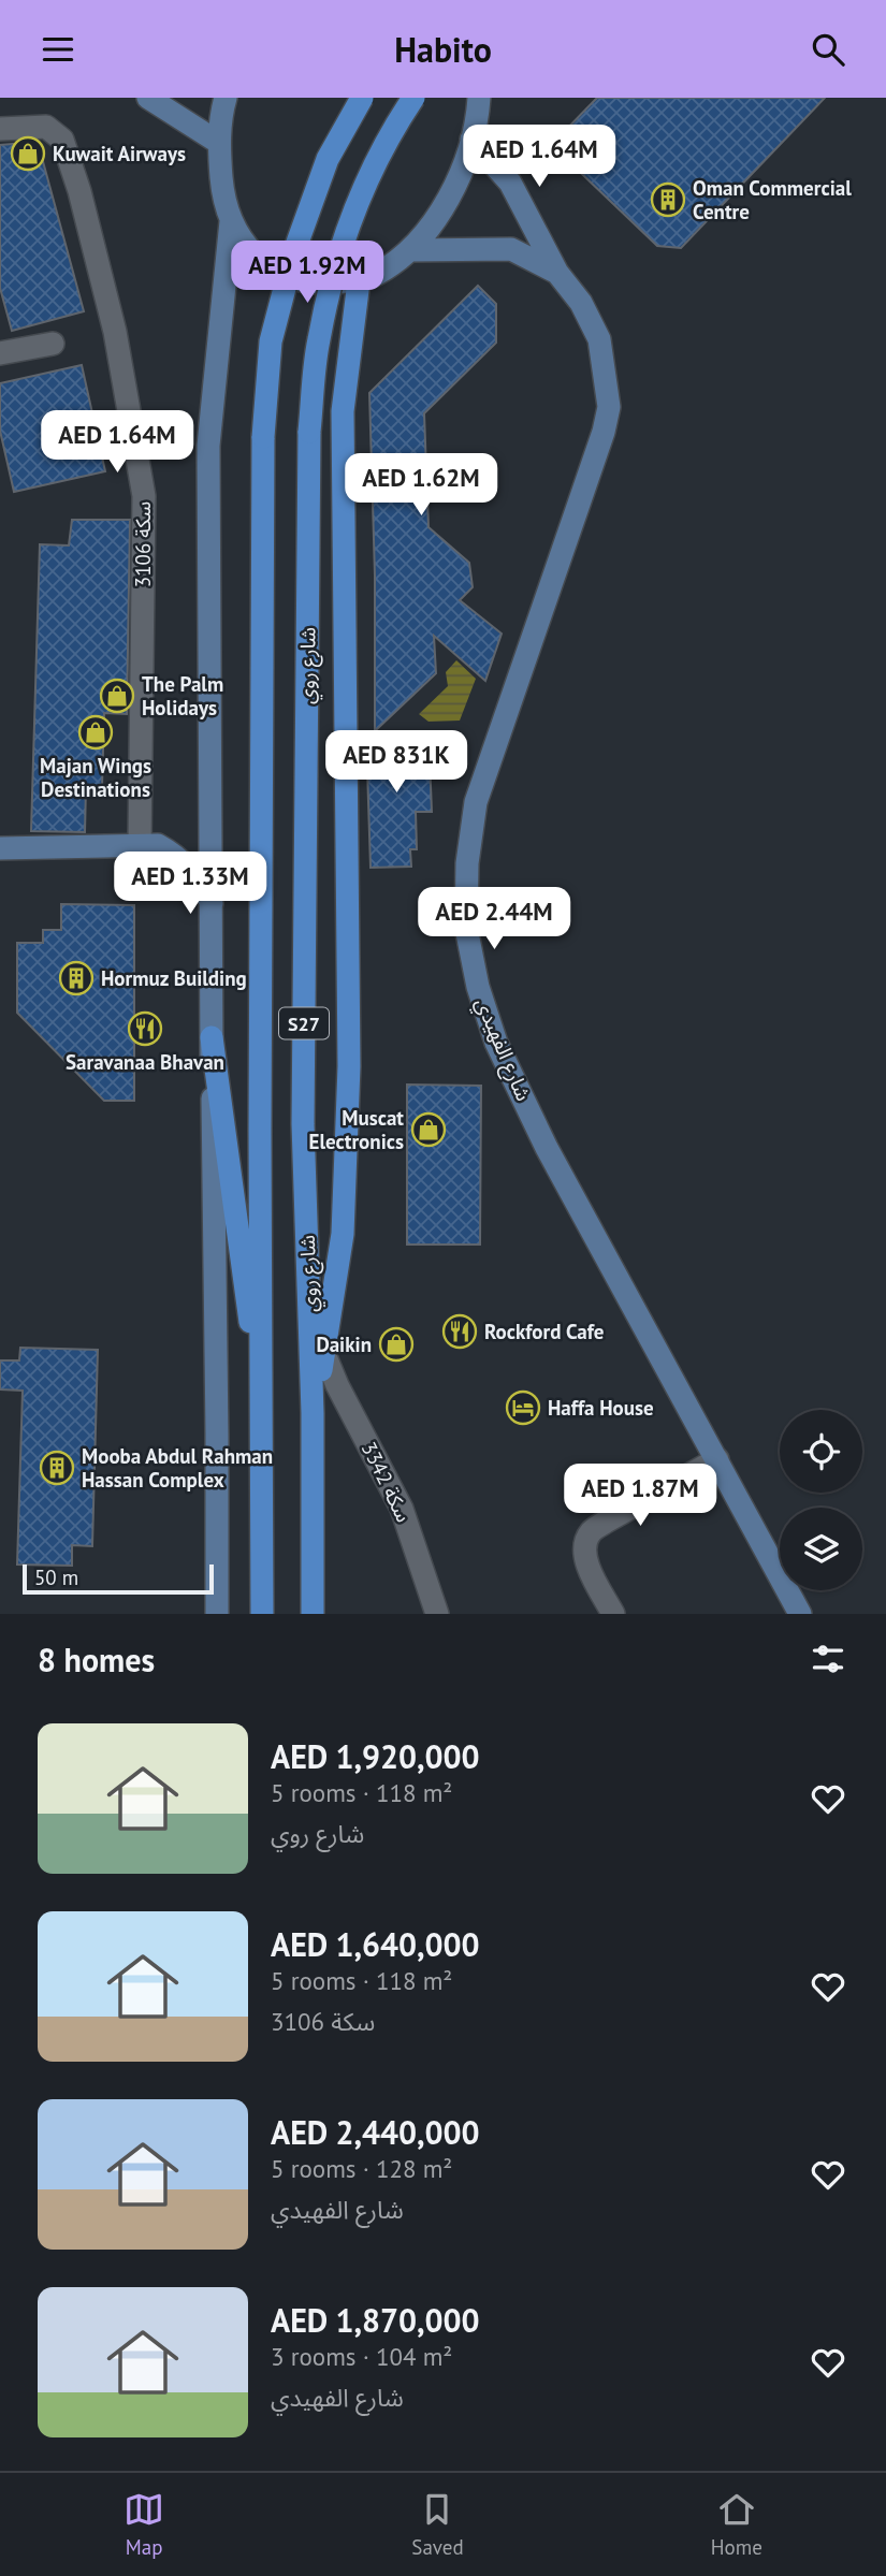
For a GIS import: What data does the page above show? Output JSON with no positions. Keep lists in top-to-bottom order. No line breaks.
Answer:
{"streets":{"main road":["شارع روي","S27","شارع الفهيدي"],"street":["سكة 3106","سكة 3342"]},"places":{"shop":["Kuwait Airways","The Palm Holidays","Majan Wings Destinations","Muscat Electronics","Daikin"],"building":["Oman Commercial Centre","Hormuz Building","Mooba Abdul Rahman Hassan Complex"],"restaurant":["Saravanaa Bhavan","Rockford Cafe"],"hotel":["Haffa House"]},"scale_bar":"50 m","page":{"header":"Habito","price":["AED 1.64M","AED 1.92M","AED 1.64M","AED 1.62M","AED 831K","AED 1.33M","AED 2.44M","AED 1.87M"],"scale":"50 m","heading":"8 homes","list":[{"name":"AED 1,920,000","note":"5 rooms · 118 m² · شارع روي"},{"name":"AED 1,640,000","note":"5 rooms · 118 m² · سكة 3106"},{"name":"AED 2,440,000","note":"5 rooms · 128 m² · شارع الفهيدي"},{"name":"AED 1,870,000","note":"3 rooms · 104 m² · شارع الفهيدي"}],"tabs":["Map","Saved","Home"]}}
